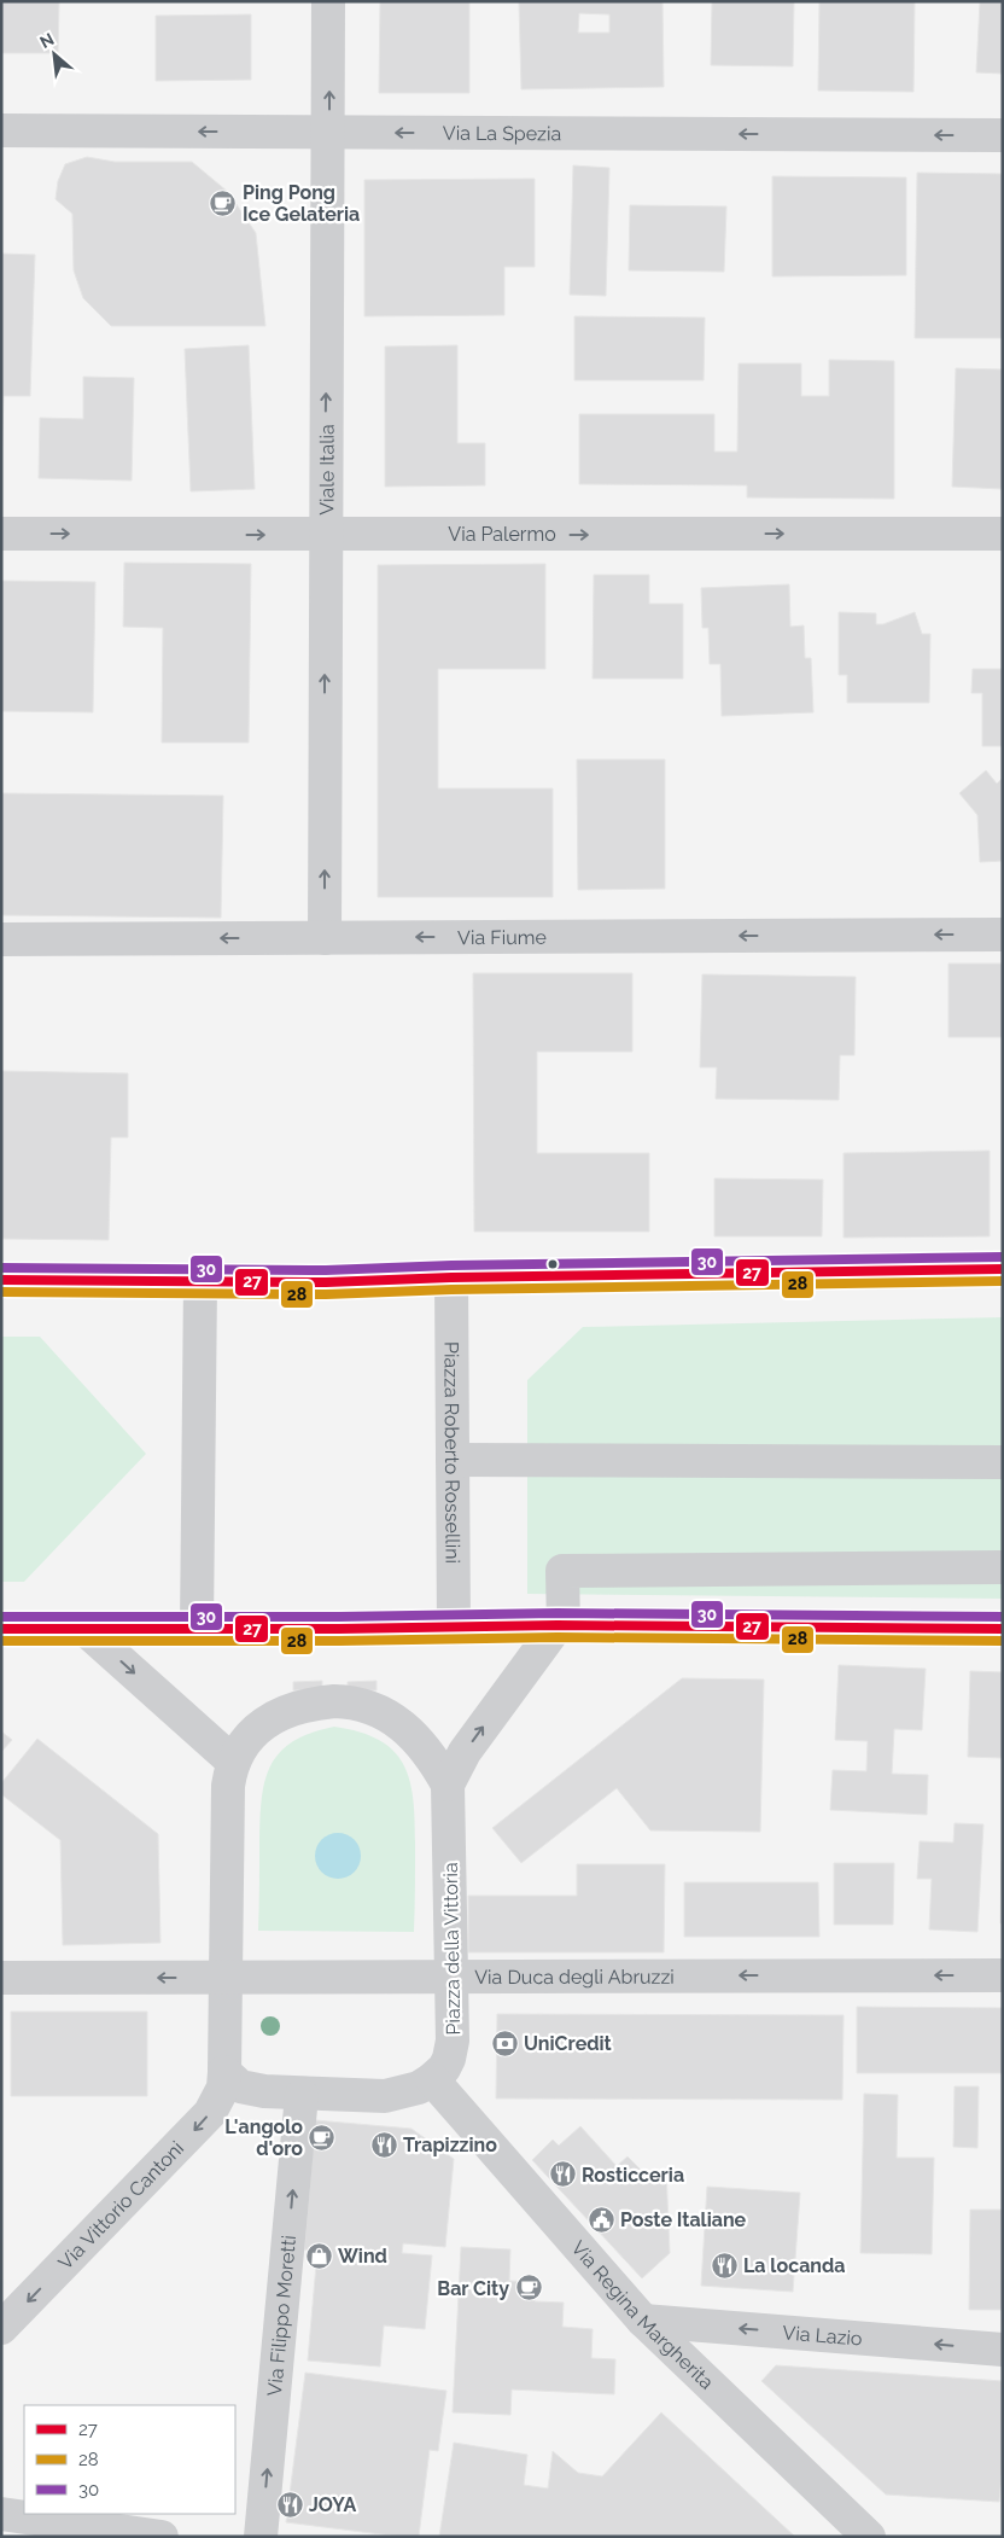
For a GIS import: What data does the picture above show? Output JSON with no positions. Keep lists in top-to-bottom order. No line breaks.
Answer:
{"streets":{"street":["Via La Spezia","Viale Italia","Via Palermo","Via Fiume","Piazza Roberto Rossellini","Piazza della Vittoria","Via Duca degli Abruzzi","Via Vittorio Cantoni","Via Regina Margherita","Via Filippo Moretti","Via Lazio"]},"crossings":[["Via La Spezia","Viale Italia"],["Viale Italia","Via Palermo"],["Viale Italia","Via Fiume"],["Piazza della Vittoria","Via Duca degli Abruzzi"],["Piazza della Vittoria","Via Vittorio Cantoni"],["Piazza della Vittoria","Via Regina Margherita"],["Piazza della Vittoria","Via Filippo Moretti"],["Via Regina Margherita","Via Lazio"]],"one_way":["Via La Spezia","Viale Italia","Via Palermo","Via Fiume","Via Duca degli Abruzzi","Via Vittorio Cantoni","Via Filippo Moretti","Via Lazio"],"places":{"cafe":["Ping Pong Ice Gelateria","L'angolo d'oro","Bar City"],"bank":["UniCredit"],"restaurant":["Trapizzino","Rosticceria","La locanda","JOYA"],"public building":["Poste Italiane"],"shop":["Wind"]},"lines":["transit line 30","transit line 27","transit line 28"],"legend":["27","28","30"],"north":"top left"}
